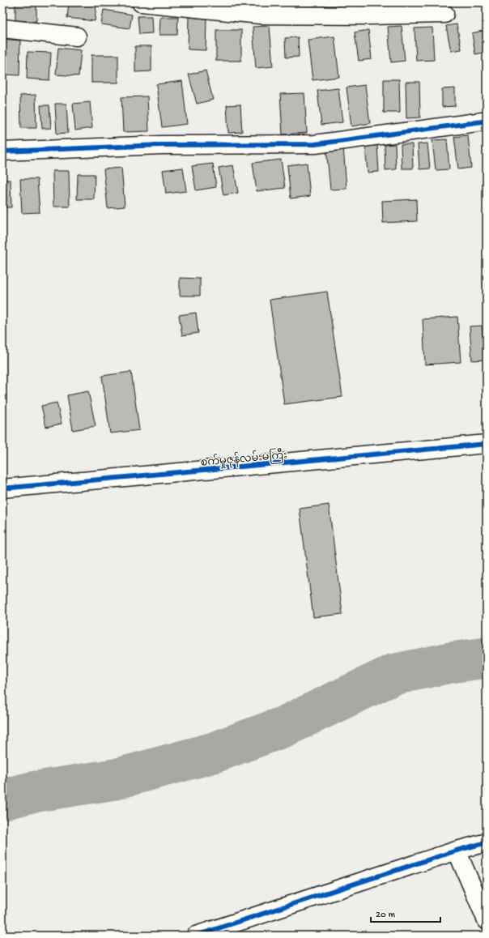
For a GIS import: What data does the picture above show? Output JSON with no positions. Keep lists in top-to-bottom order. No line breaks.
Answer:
{"streets":{"street":["စက်မှုဇုန်လမ်းမကြီး"]},"scale_bar":"20 m"}
